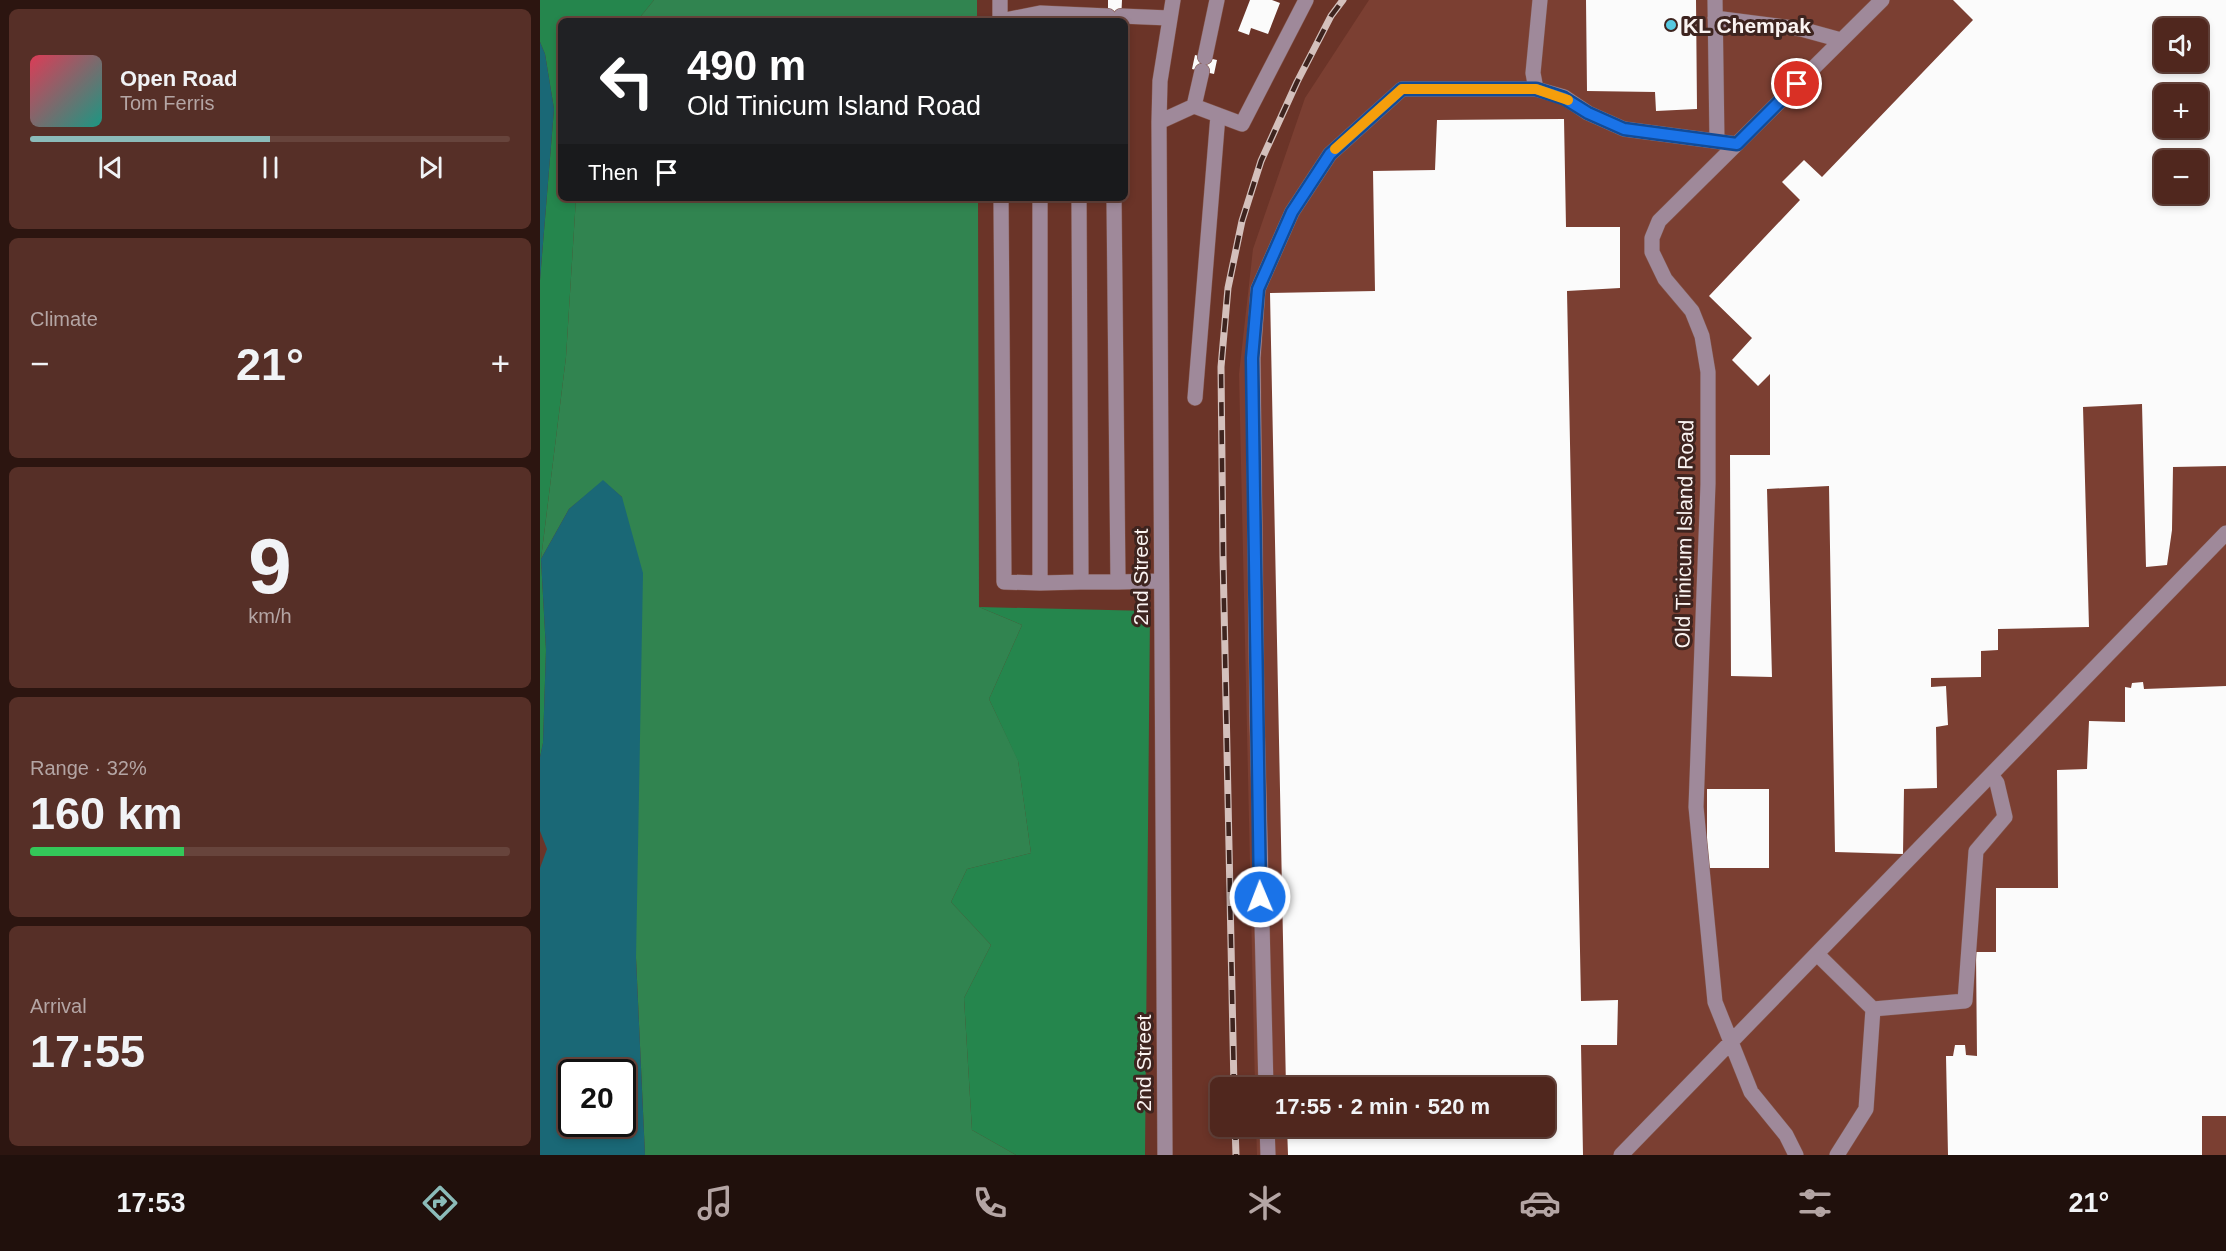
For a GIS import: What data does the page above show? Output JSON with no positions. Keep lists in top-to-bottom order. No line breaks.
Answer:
{"streets":{"street":["Old Tinicum Island Road","2nd Street"]},"places":["KL Chempak"],"page":{"map_buttons":["+","−"],"turn":["490 m","Old Tinicum Island Road"],"song":["Open Road","Tom Ferris"],"then":"Then","tile":["Climate",["9","km/h"],["Range · 32%","160 km"],["Arrival","17:55"]],"heat":["−","21°","+"],"limit":"20","trip":"17:55 · 2 min · 520 m","tabs":["17:53","21°"]}}
